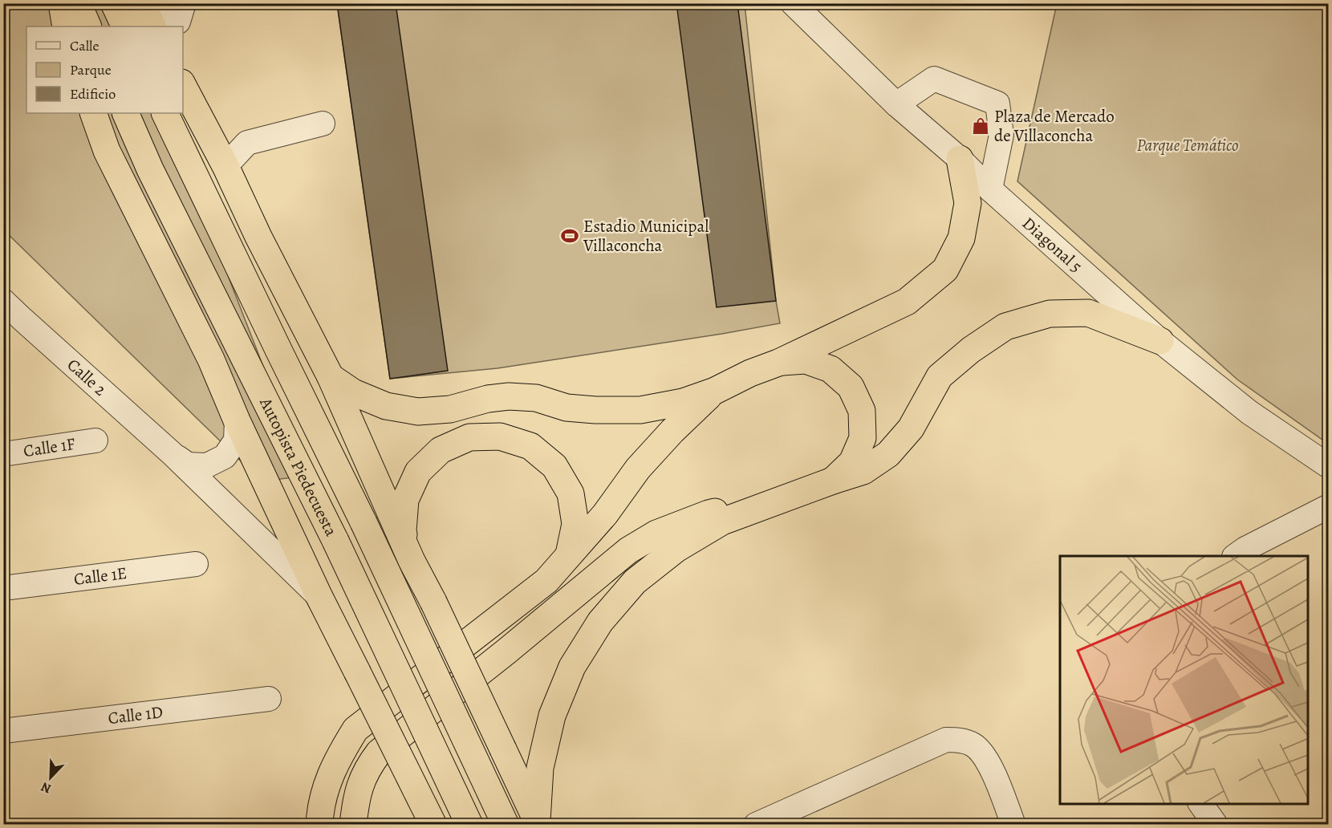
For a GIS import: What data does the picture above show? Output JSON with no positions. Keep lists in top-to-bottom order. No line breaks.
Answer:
{"streets":{"highway":["Autopista Piedecuesta"],"street":["Diagonal 5","Calle 2","Calle 1F","Calle 1E","Calle 1D"]},"parks":["Parque Temático"],"places":{"shop":["Plaza de Mercado de Villaconcha"],"sports":["Estadio Municipal Villaconcha"]},"legend":["Calle","Parque","Edificio"],"north":"bottom left"}
